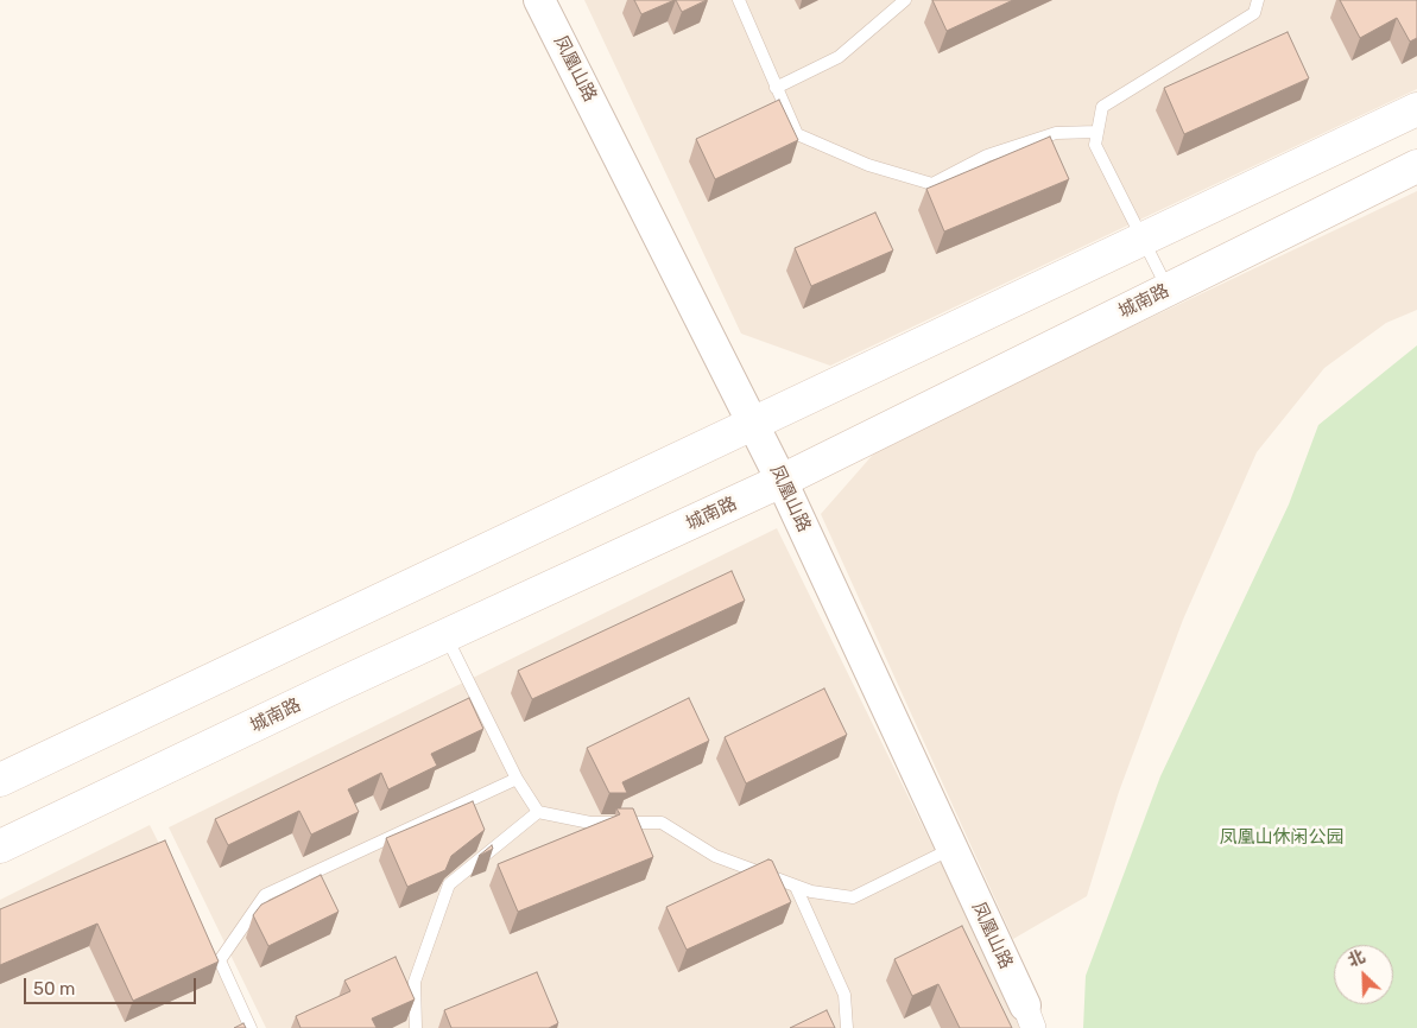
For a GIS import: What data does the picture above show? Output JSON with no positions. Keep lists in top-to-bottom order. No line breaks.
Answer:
{"streets":{"main road":["城南路"],"street":["凤凰山路"]},"crossings":[["凤凰山路","城南路"]],"parks":["凤凰山休闲公园"],"scale_bar":"50 m","north":"top left"}
